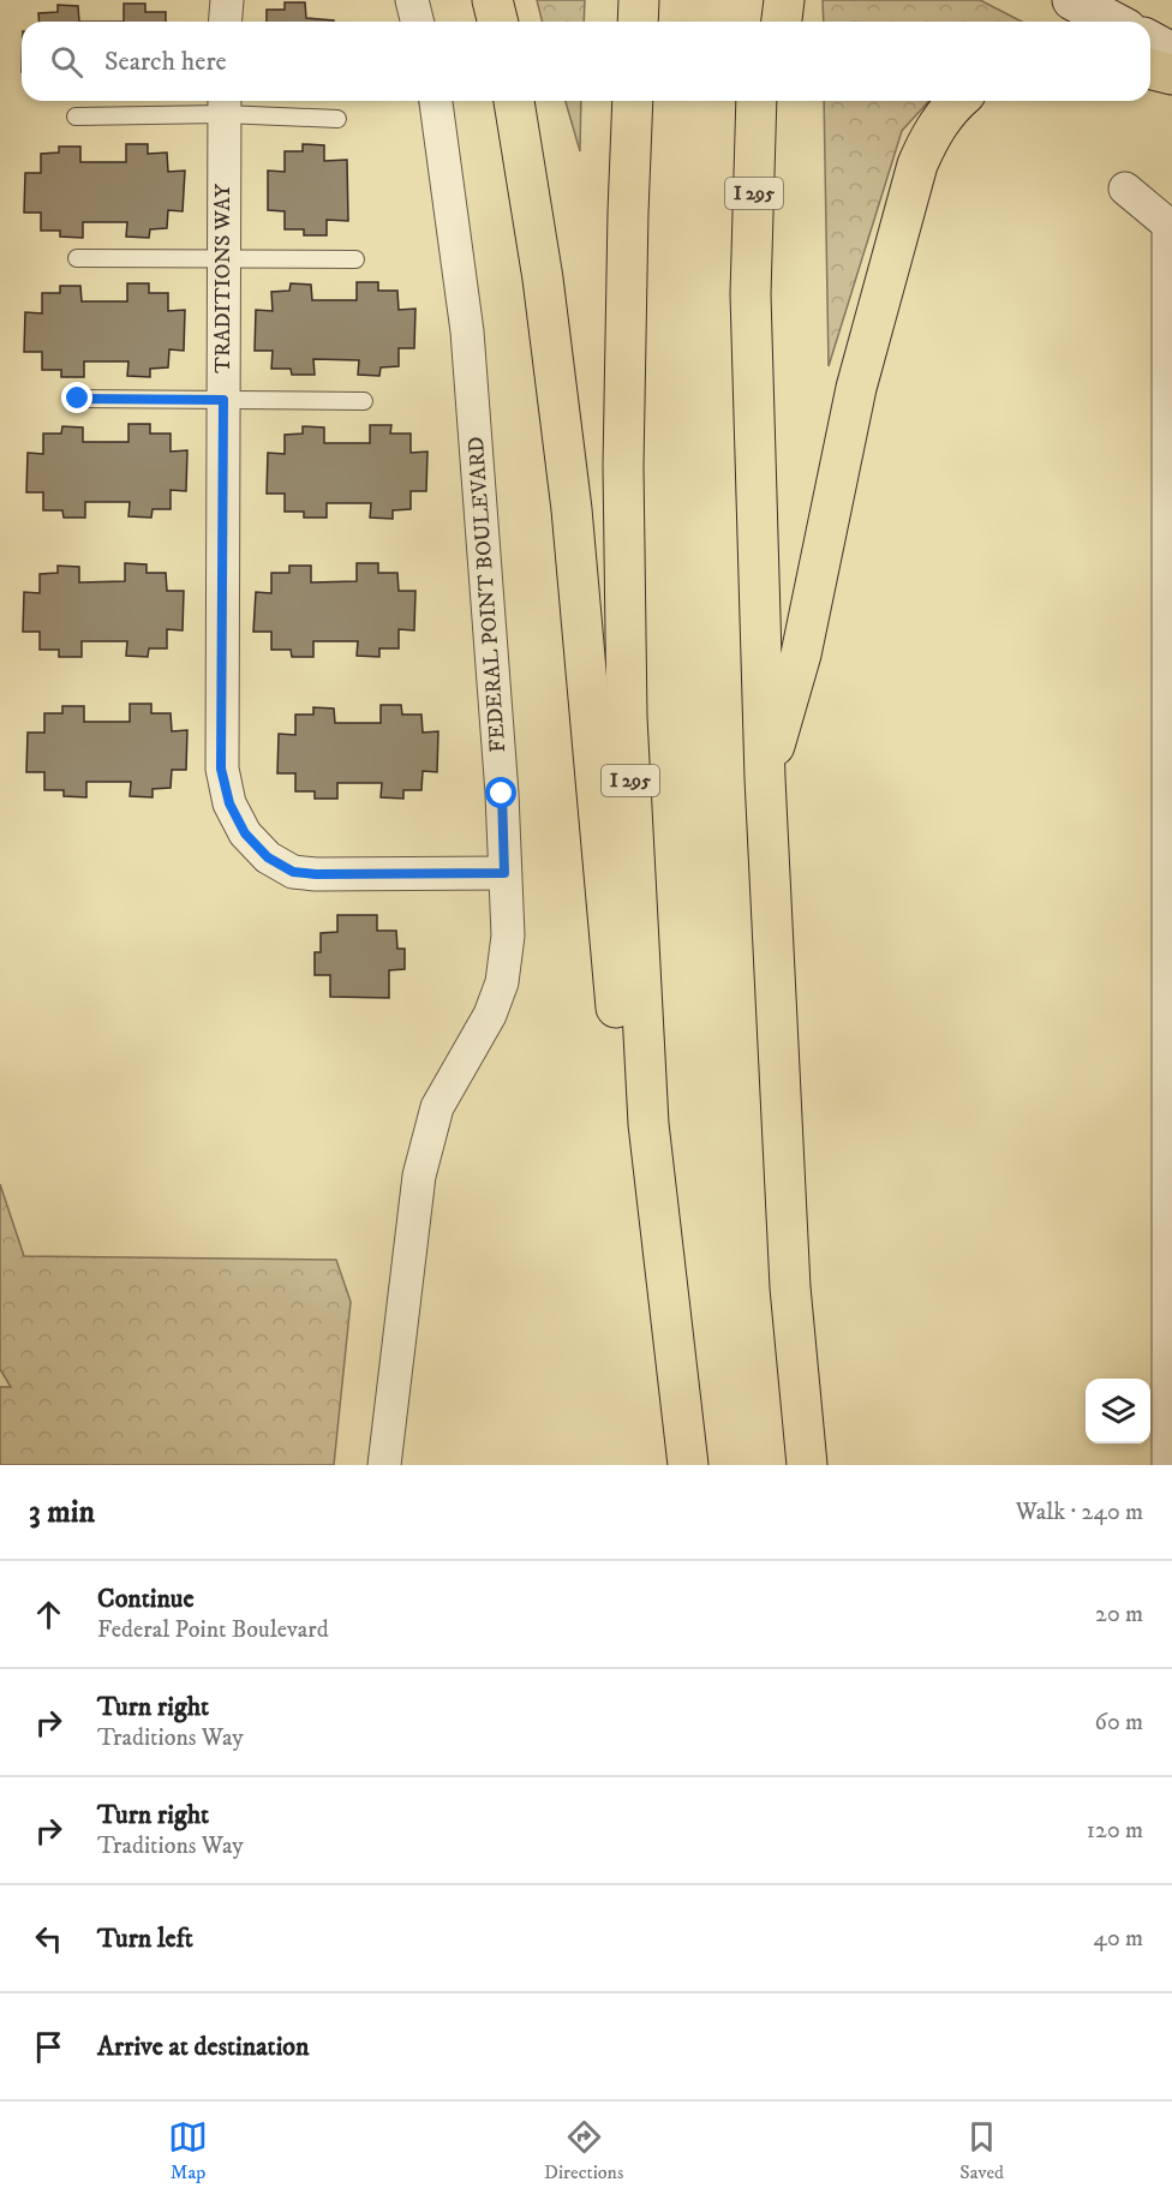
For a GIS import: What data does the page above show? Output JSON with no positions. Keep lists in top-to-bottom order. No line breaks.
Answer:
{"streets":{"highway":["I 295"],"street":["TRADITIONS WAY","FEDERAL POINT BOULEVARD"]},"crossings":[["TRADITIONS WAY","FEDERAL POINT BOULEVARD"]],"page":{"search":"Search here","heading":["3 min","Walk · 240 m"],"list":[["Continue","Federal Point Boulevard","20 m"],["Turn right","Traditions Way","60 m"],["Turn right","Traditions Way","120 m"],["Turn left","40 m"],"Arrive at destination"],"nav":["Map","Directions","Saved"]}}
